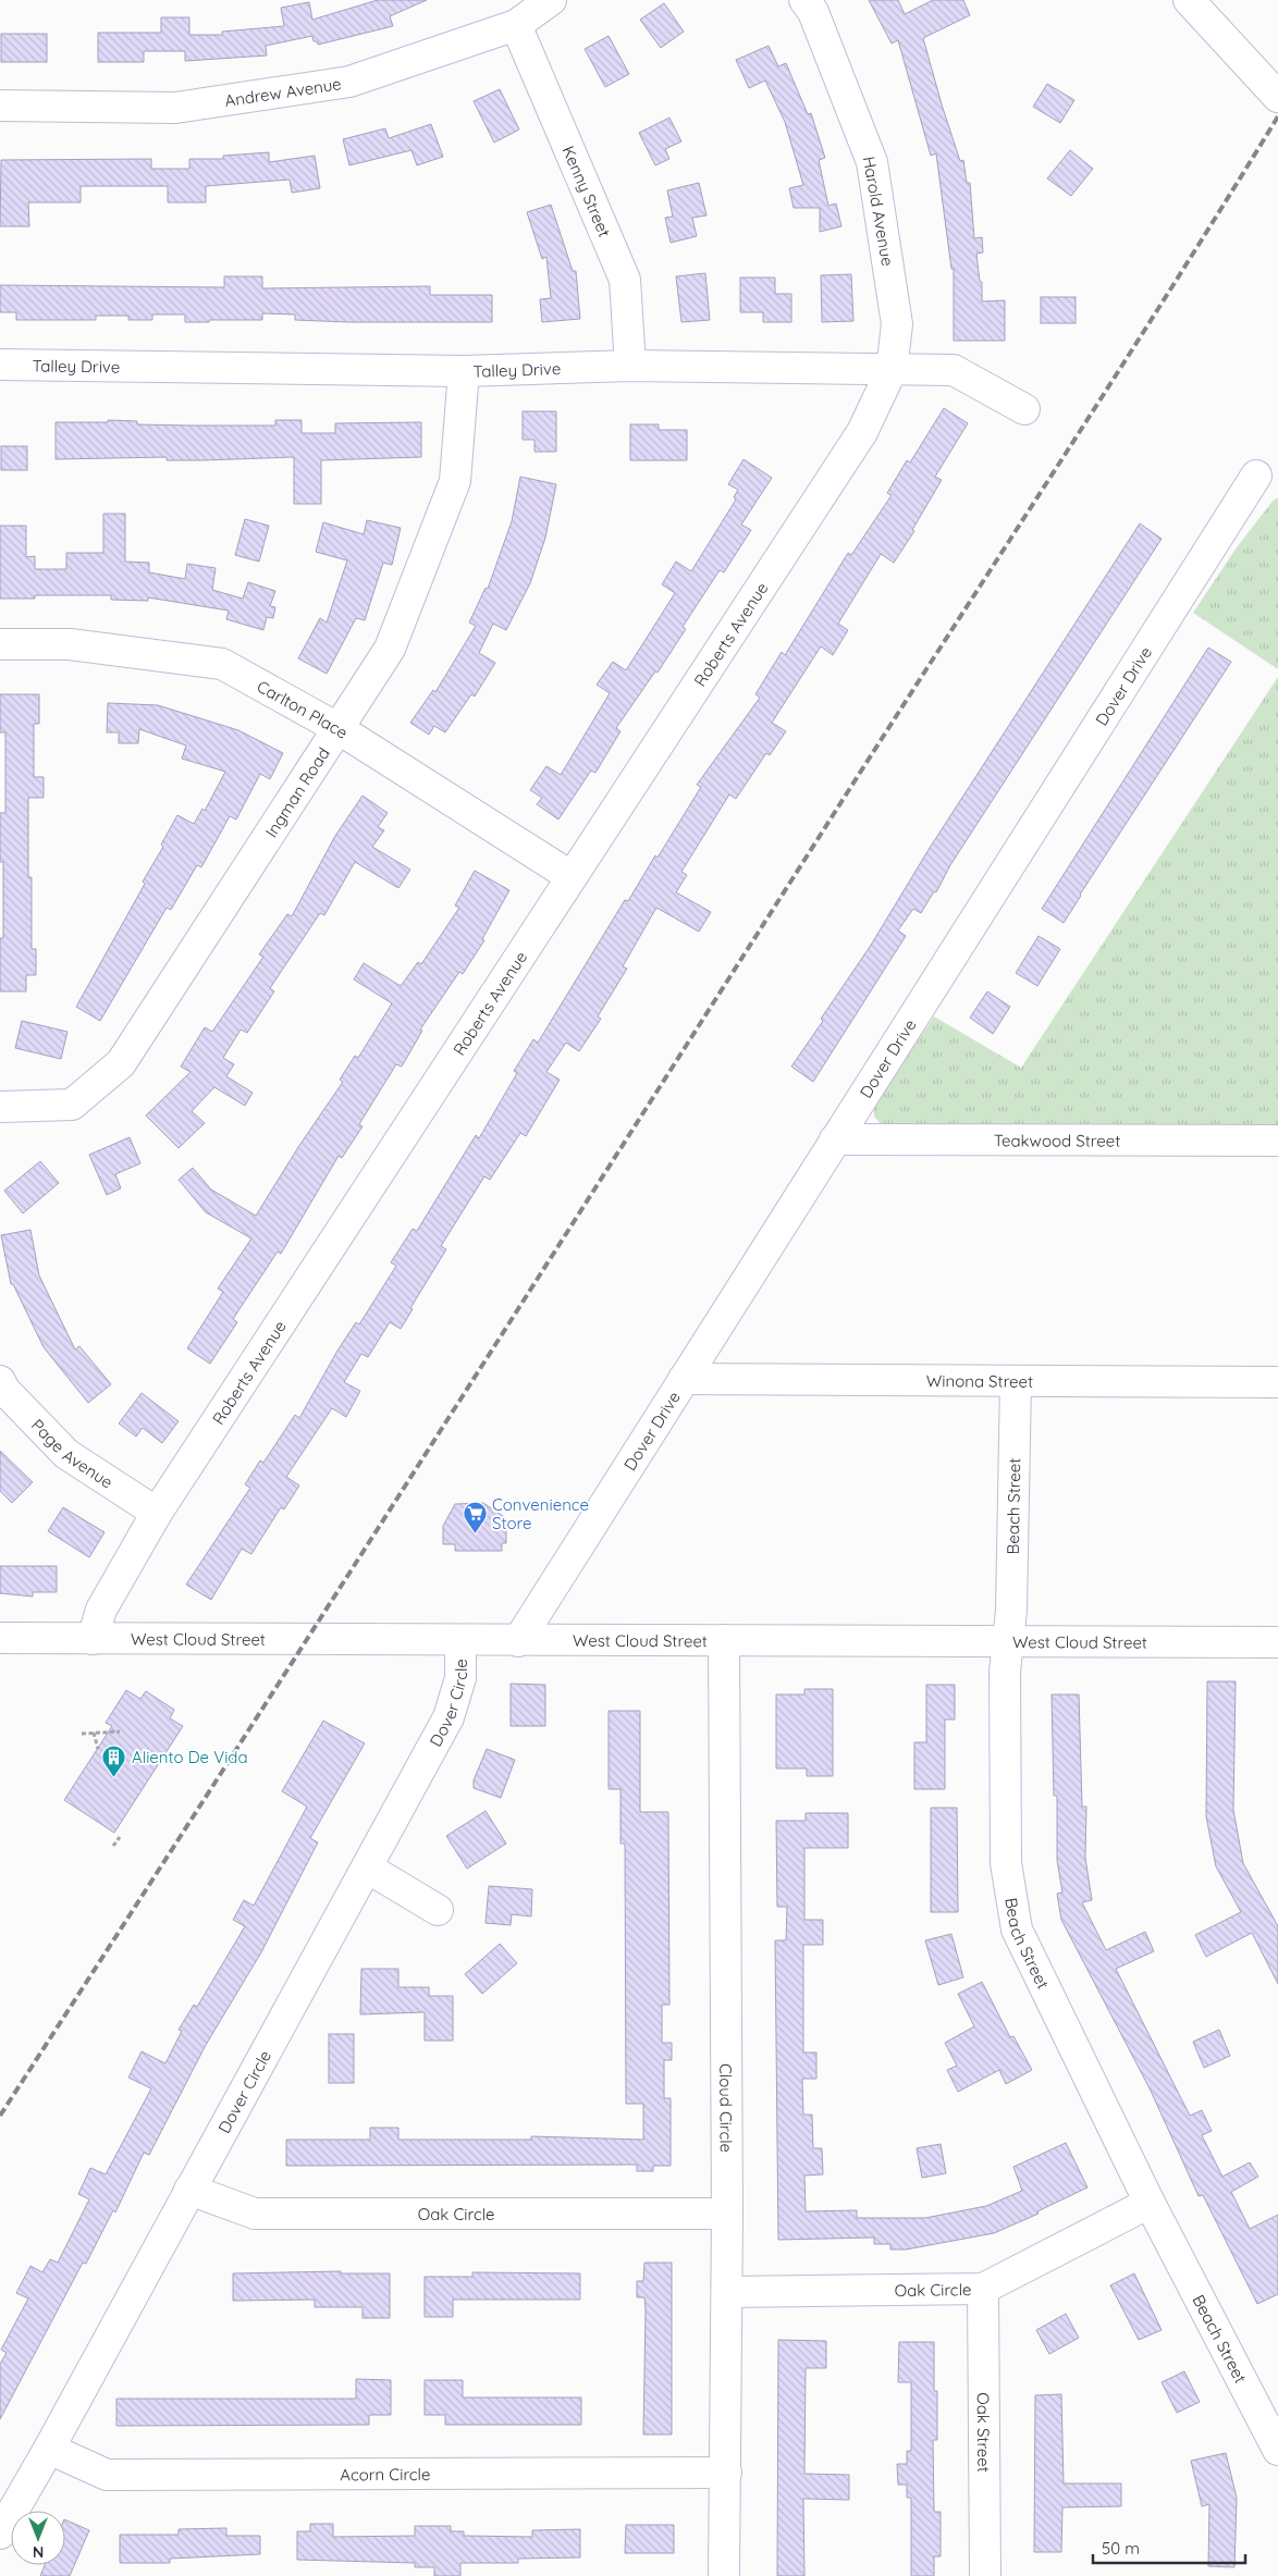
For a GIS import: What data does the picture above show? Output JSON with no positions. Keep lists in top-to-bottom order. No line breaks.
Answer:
{"streets":{"main road":["Andrew Avenue","Kenny Street","Harold Avenue","Talley Drive","Roberts Avenue","Dover Drive","Carlton Place","Ingman Road","Teakwood Street","Winona Street","Page Avenue","Beach Street","West Cloud Street","Dover Circle","Cloud Circle","Oak Circle","Oak Street","Acorn Circle"]},"crossings":[["Andrew Avenue","Kenny Street"],["Kenny Street","Talley Drive"],["Harold Avenue","Talley Drive"],["Harold Avenue","Roberts Avenue"],["Talley Drive","Roberts Avenue"],["Talley Drive","Ingman Road"],["Roberts Avenue","Carlton Place"],["Roberts Avenue","Page Avenue"],["Roberts Avenue","West Cloud Street"],["Dover Drive","Teakwood Street"],["Dover Drive","Winona Street"],["Dover Drive","West Cloud Street"],["Carlton Place","Ingman Road"],["Winona Street","Beach Street"],["Beach Street","West Cloud Street"],["Beach Street","Oak Circle"],["West Cloud Street","Dover Circle"],["West Cloud Street","Cloud Circle"],["Dover Circle","Oak Circle"],["Dover Circle","Acorn Circle"],["Cloud Circle","Oak Circle"],["Cloud Circle","Acorn Circle"],["Oak Circle","Oak Street"]],"places":{"supermarket":["Convenience Store"],"building":["Aliento De Vida"]},"scale_bar":"50 m","north":"bottom"}
